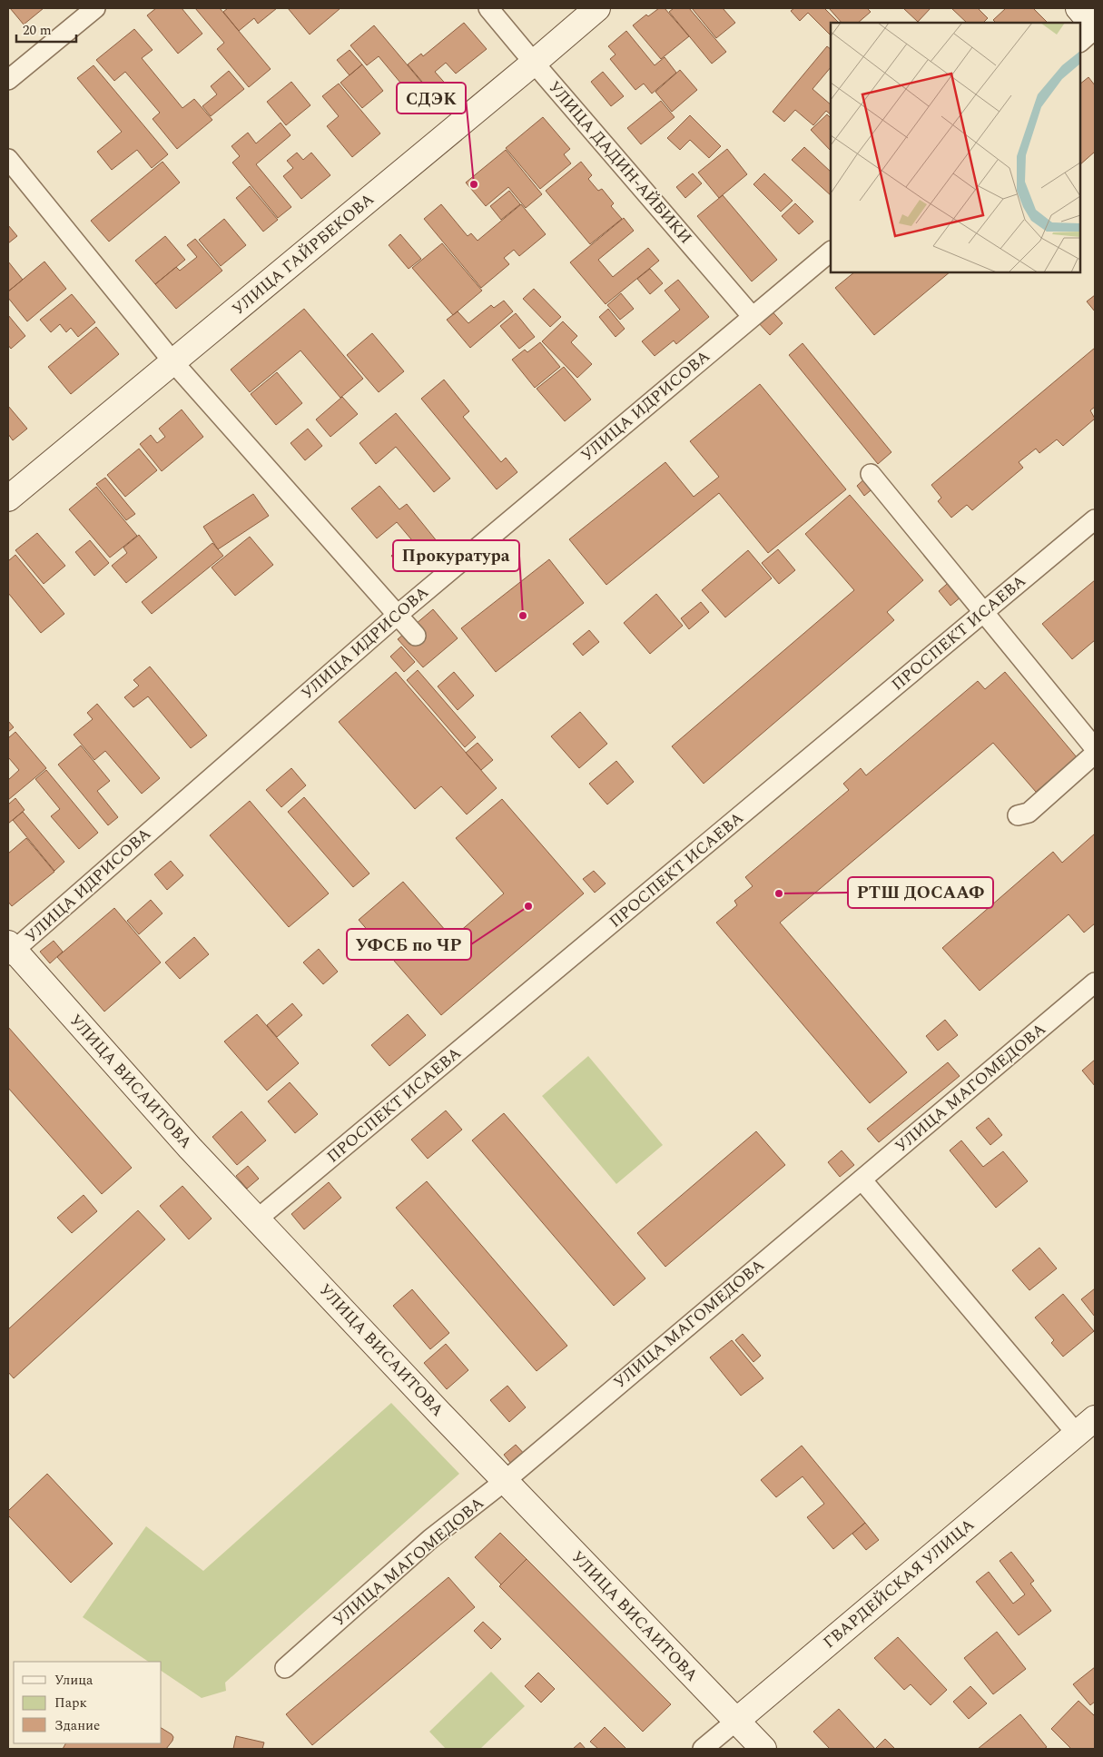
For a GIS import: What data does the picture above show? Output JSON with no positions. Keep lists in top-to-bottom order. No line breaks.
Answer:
{"streets":{"main road":["УЛИЦА ГАЙРБЕКОВА","УЛИЦА ВИСАИТОВА","ГВАРДЕЙСКАЯ УЛИЦА"],"street":["УЛИЦА ДАДИН-АЙБИКИ","УЛИЦА ИДРИСОВА","ПРОСПЕКТ ИСАЕВА","УЛИЦА МАГОМЕДОВА"]},"crossings":[["УЛИЦА ДАДИН-АЙБИКИ","УЛИЦА ГАЙРБЕКОВА"],["УЛИЦА ДАДИН-АЙБИКИ","УЛИЦА ИДРИСОВА"],["УЛИЦА ИДРИСОВА","УЛИЦА ВИСАИТОВА"],["ПРОСПЕКТ ИСАЕВА","УЛИЦА ВИСАИТОВА"],["УЛИЦА ВИСАИТОВА","УЛИЦА МАГОМЕДОВА"],["УЛИЦА ВИСАИТОВА","ГВАРДЕЙСКАЯ УЛИЦА"]],"places":["СДЭК","Прокуратура","РТШ ДОСААФ","УФСБ по ЧР"],"legend":["Улица","Парк","Здание"],"scale_bar":"20 m"}
